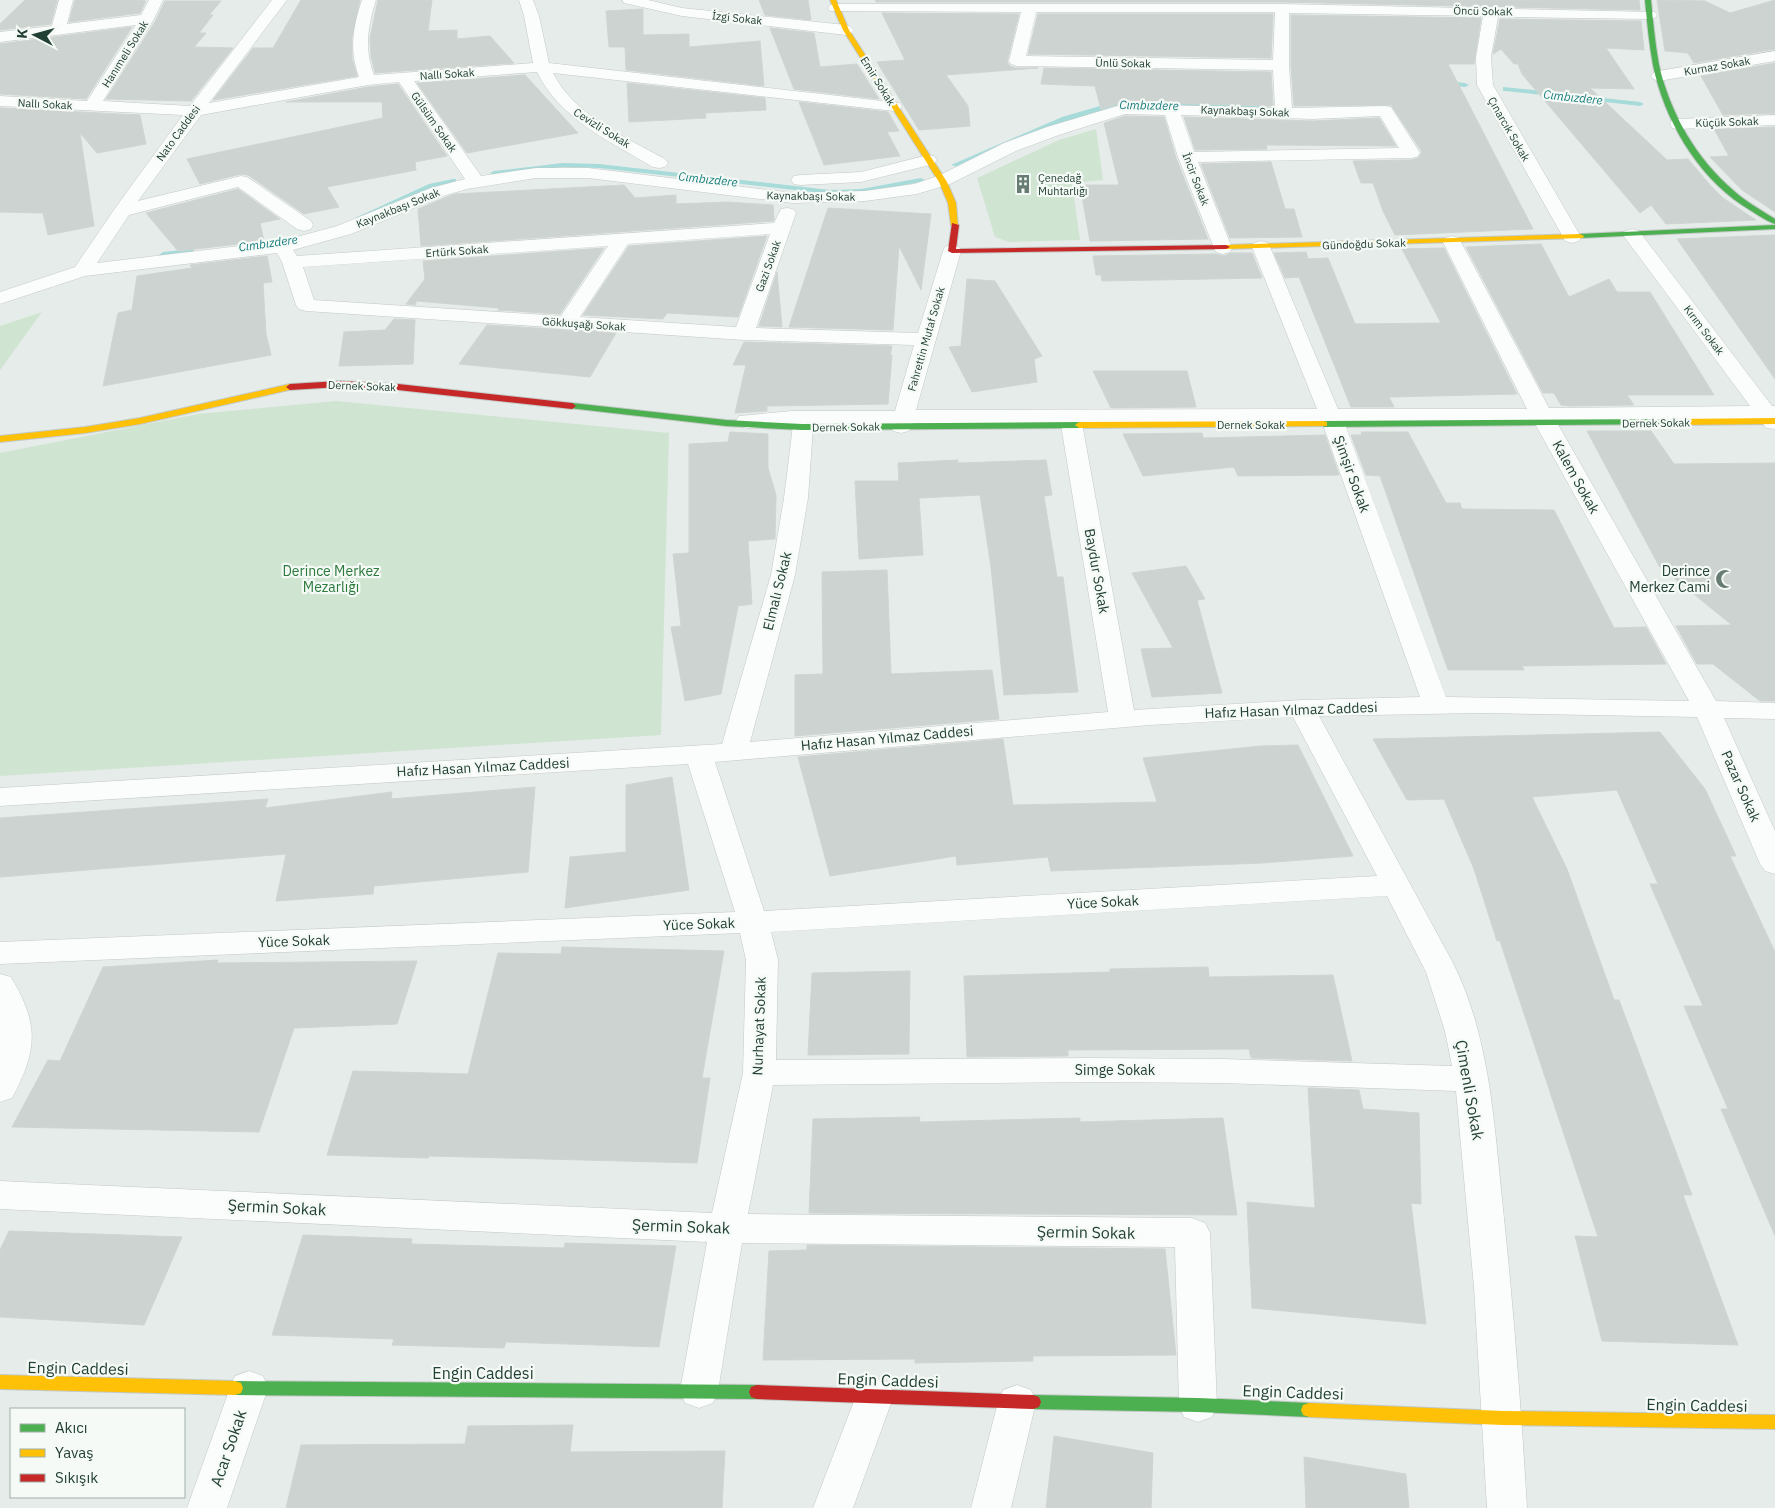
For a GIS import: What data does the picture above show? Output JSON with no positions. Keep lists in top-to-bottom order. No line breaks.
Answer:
{"streets":{"street":["Öncü SokaK","İzgi Sokak","Hanımeli Sokak","Ünlü Sokak","Kurnaz Sokak","Nallı Sokak","Emir Sokak","Kaynakbaşı Sokak","Gülsüm Sokak","Küçük Sokak","Cevizli Sokak","Çınarcık Sokak","Nato Caddesi","İncir Sokak","Gündoğdu Sokak","Ertürk Sokak","Gazi Sokak","Gökkuşağı Sokak","Kırım Sokak","Fahrettin Mutaf Sokak","Dernek Sokak","Şimşir Sokak","Kalem Sokak","Baydur Sokak","Elmalı Sokak","Hafız Hasan Yılmaz Caddesi","Pazar Sokak","Yüce Sokak","Nurhayat Sokak","Simge Sokak","Çimenli Sokak","Şermin Sokak","Engin Caddesi","Acar Sokak"]},"crossings":[["Öncü SokaK","Ünlü Sokak"],["Öncü SokaK","Emir Sokak"],["Öncü SokaK","Çınarcık Sokak"],["İzgi Sokak","Emir Sokak"],["Hanımeli Sokak","Nallı Sokak"],["Nallı Sokak","Emir Sokak"],["Nallı Sokak","Gülsüm Sokak"],["Nallı Sokak","Cevizli Sokak"],["Nallı Sokak","Nato Caddesi"],["Emir Sokak","Kaynakbaşı Sokak"],["Emir Sokak","Gündoğdu Sokak"],["Emir Sokak","Fahrettin Mutaf Sokak"],["Kaynakbaşı Sokak","Gülsüm Sokak"],["Kaynakbaşı Sokak","Nato Caddesi"],["Kaynakbaşı Sokak","İncir Sokak"],["Kaynakbaşı Sokak","Ertürk Sokak"],["Kaynakbaşı Sokak","Gazi Sokak"],["Kaynakbaşı Sokak","Gökkuşağı Sokak"],["Çınarcık Sokak","Gündoğdu Sokak"],["İncir Sokak","Gündoğdu Sokak"],["Gündoğdu Sokak","Kırım Sokak"],["Gündoğdu Sokak","Fahrettin Mutaf Sokak"],["Gündoğdu Sokak","Şimşir Sokak"],["Gündoğdu Sokak","Kalem Sokak"],["Ertürk Sokak","Gazi Sokak"],["Ertürk Sokak","Gökkuşağı Sokak"],["Gazi Sokak","Gökkuşağı Sokak"],["Gökkuşağı Sokak","Fahrettin Mutaf Sokak"],["Kırım Sokak","Dernek Sokak"],["Fahrettin Mutaf Sokak","Dernek Sokak"],["Dernek Sokak","Şimşir Sokak"],["Dernek Sokak","Kalem Sokak"],["Dernek Sokak","Baydur Sokak"],["Dernek Sokak","Elmalı Sokak"],["Şimşir Sokak","Hafız Hasan Yılmaz Caddesi"],["Kalem Sokak","Hafız Hasan Yılmaz Caddesi"],["Kalem Sokak","Pazar Sokak"],["Baydur Sokak","Hafız Hasan Yılmaz Caddesi"],["Elmalı Sokak","Hafız Hasan Yılmaz Caddesi"],["Hafız Hasan Yılmaz Caddesi","Pazar Sokak"],["Hafız Hasan Yılmaz Caddesi","Nurhayat Sokak"],["Hafız Hasan Yılmaz Caddesi","Çimenli Sokak"],["Yüce Sokak","Nurhayat Sokak"],["Yüce Sokak","Çimenli Sokak"],["Nurhayat Sokak","Simge Sokak"],["Nurhayat Sokak","Şermin Sokak"],["Nurhayat Sokak","Engin Caddesi"],["Simge Sokak","Çimenli Sokak"],["Çimenli Sokak","Engin Caddesi"],["Şermin Sokak","Engin Caddesi"],["Engin Caddesi","Acar Sokak"]],"water":["Cımbızdere"],"parks":["Derince Merkez Mezarlığı"],"places":{"building":["Çenedağ Muhtarlığı"],"mosque":["Derince Merkez Cami"]},"legend":["Akıcı","Yavaş","Sıkışık"],"north":"left"}
